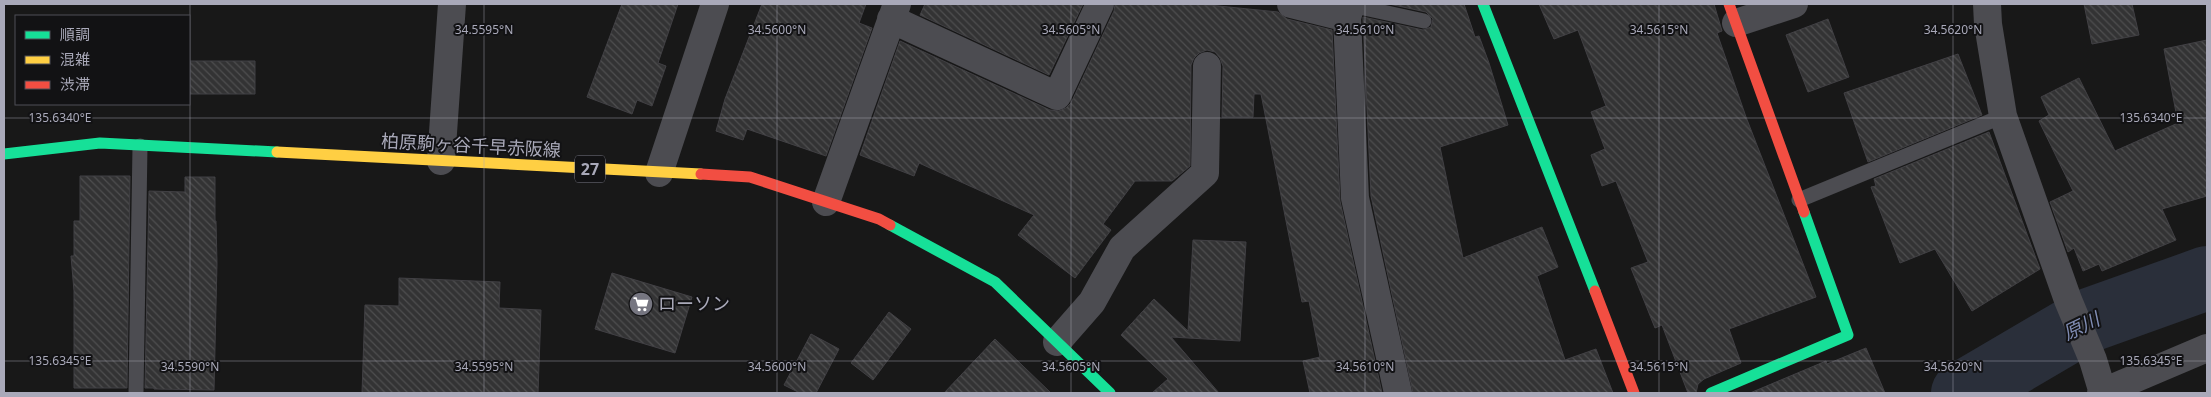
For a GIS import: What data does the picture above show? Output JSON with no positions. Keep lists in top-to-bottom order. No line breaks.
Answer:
{"streets":{"main road":["柏原駒ヶ谷千早赤阪線","27"]},"water":["原川"],"places":{"supermarket":["ローソン"]},"legend":["順調","混雑","渋滞"],"coordinates":["34.5595°N","34.5600°N","34.5605°N","34.5610°N","34.5615°N","34.5620°N","135.6340°E","135.6345°E","34.5590°N"]}
